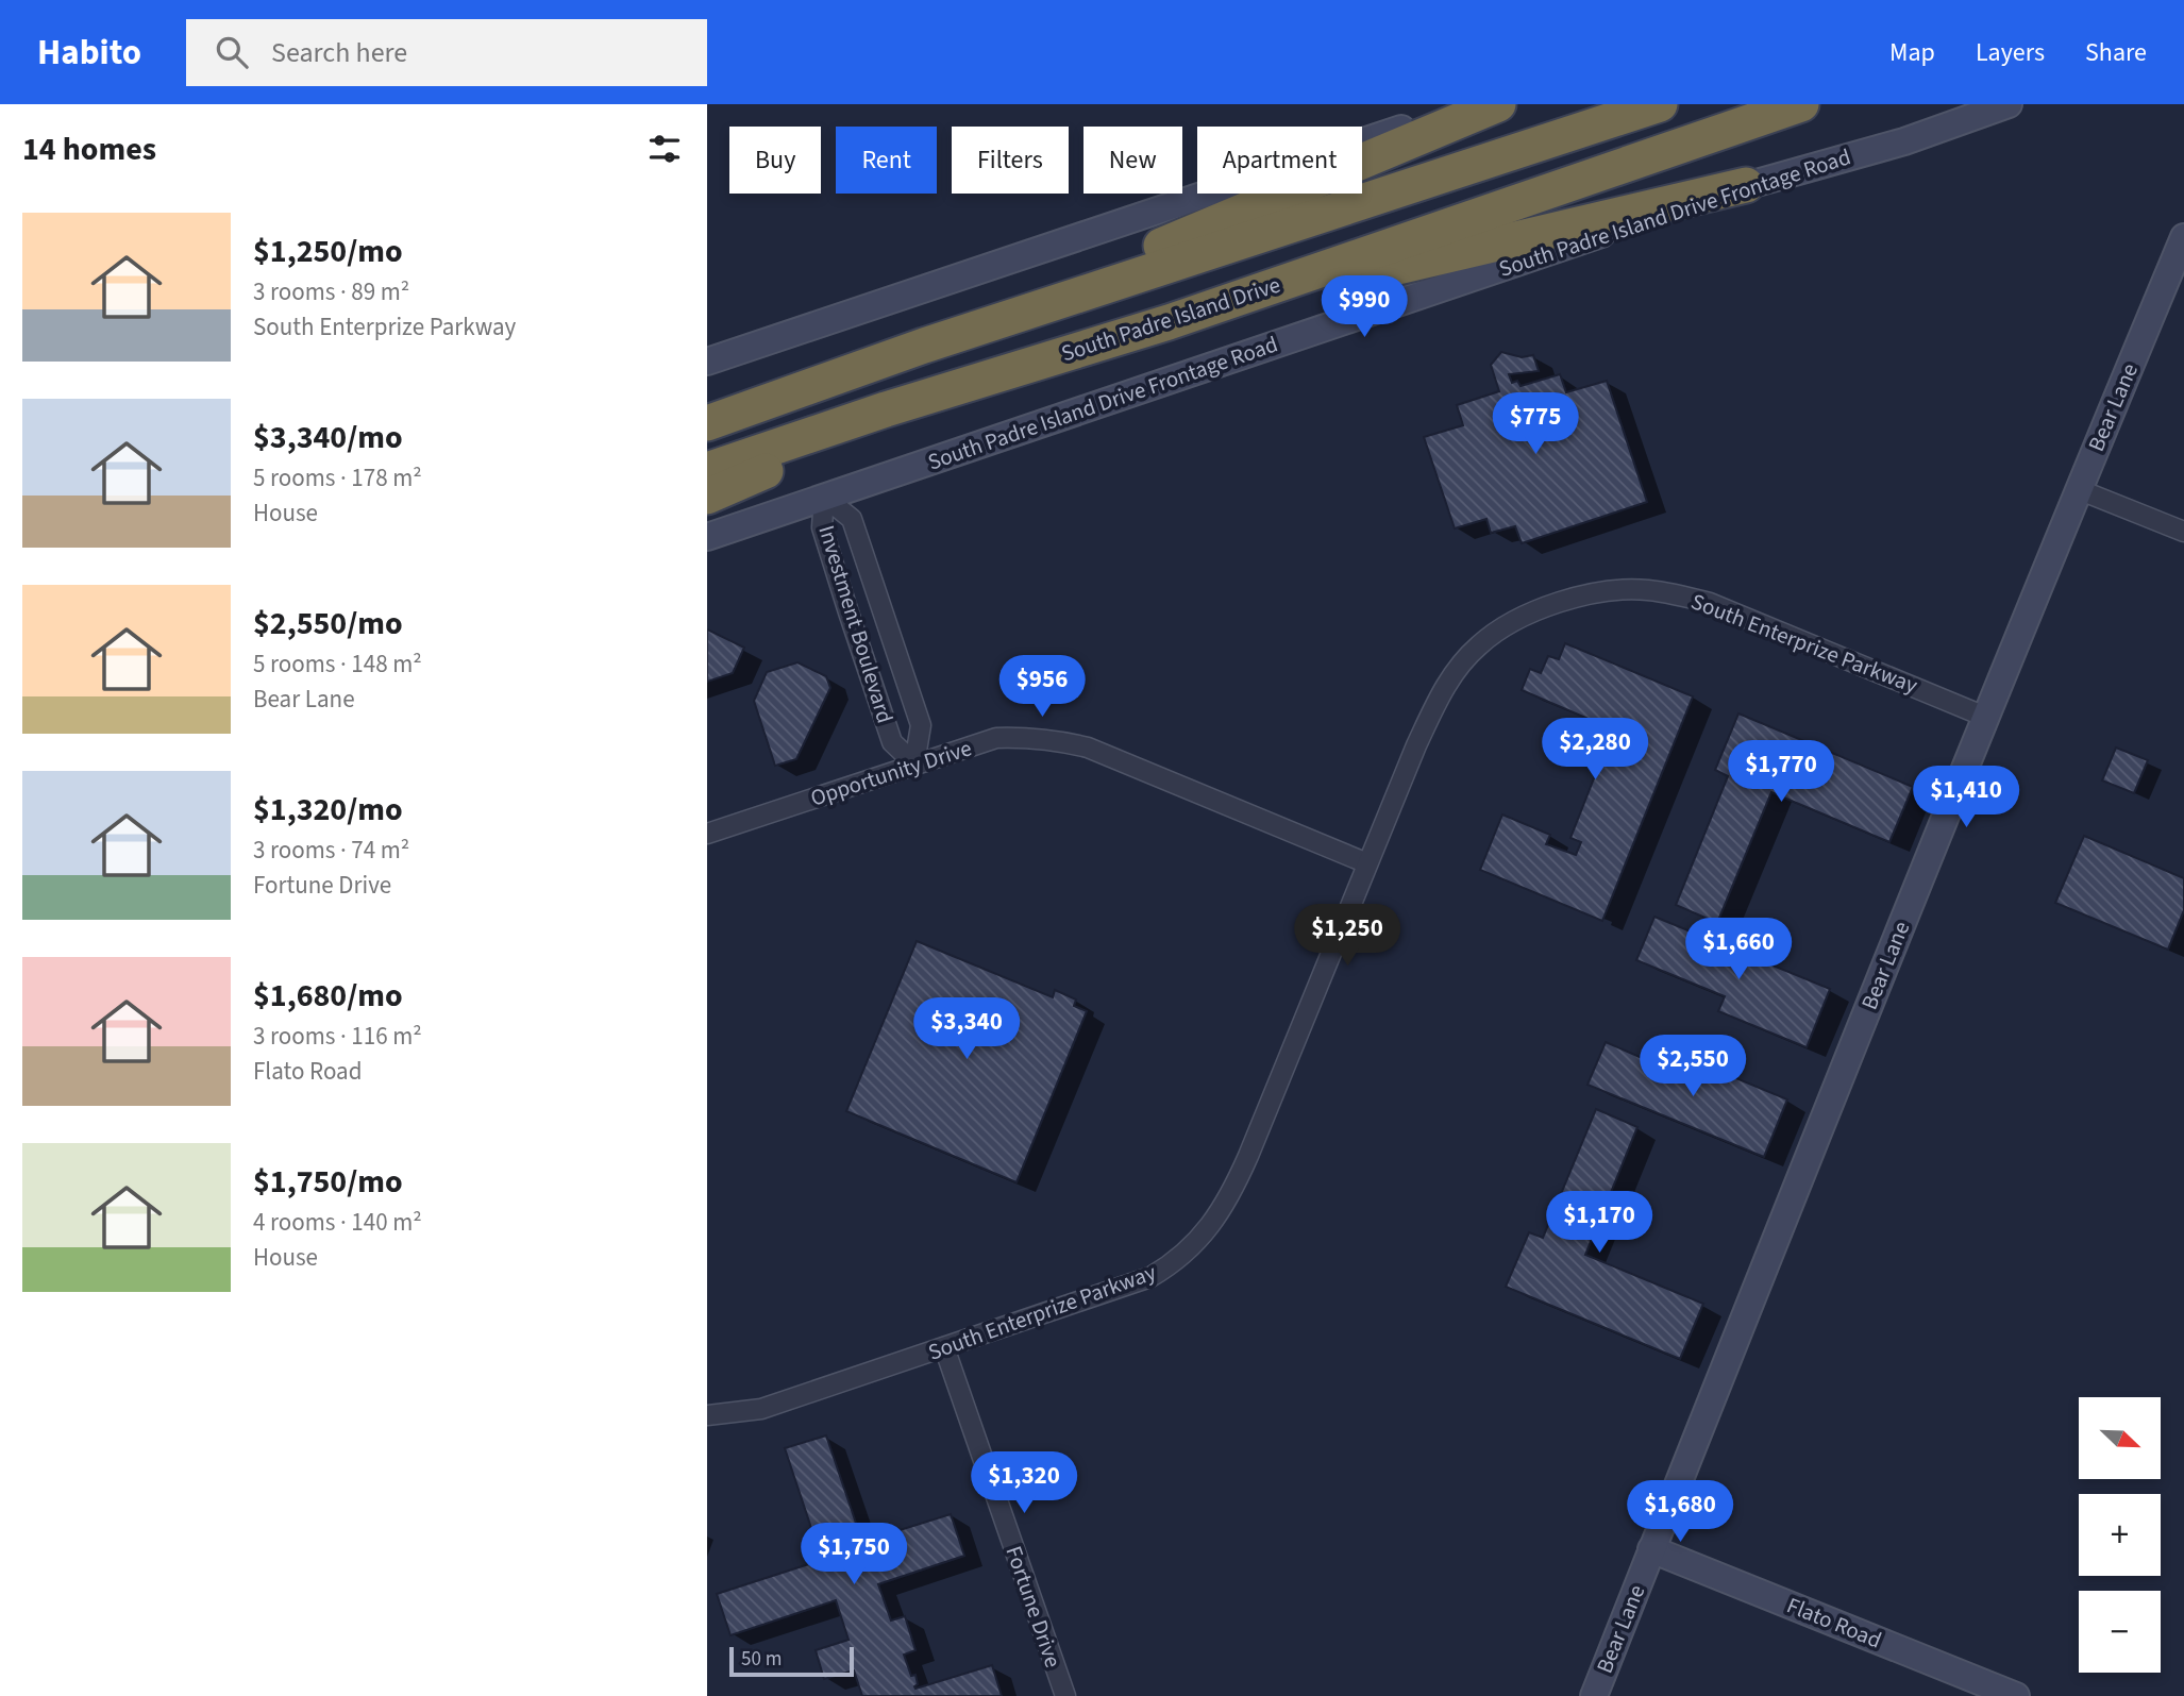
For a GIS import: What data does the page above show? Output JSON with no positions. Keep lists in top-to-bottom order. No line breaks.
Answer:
{"streets":{"highway":["South Padre Island Drive"],"main road":["South Padre Island Drive Frontage Road","Bear Lane","Flato Road"],"street":["Investment Boulevard","South Enterprize Parkway","Opportunity Drive","Fortune Drive"]},"crossings":[["South Padre Island Drive Frontage Road","Investment Boulevard"],["Bear Lane","South Enterprize Parkway"],["Bear Lane","Flato Road"],["Investment Boulevard","Opportunity Drive"],["South Enterprize Parkway","Opportunity Drive"],["South Enterprize Parkway","Fortune Drive"]],"scale_bar":"50 m","north":"bottom right","page":{"header":"Habito","search":"Search here","nav":["Map","Layers","Share"],"heading":"14 homes","chip":["Buy","Rent","Filters","New","Apartment"],"list":[{"name":"$1,250/mo","note":"3 rooms · 89 m² · South Enterprize Parkway"},{"name":"$3,340/mo","note":"5 rooms · 178 m² · House"},{"name":"$2,550/mo","note":"5 rooms · 148 m² · Bear Lane"},{"name":"$1,320/mo","note":"3 rooms · 74 m² · Fortune Drive"},{"name":"$1,680/mo","note":"3 rooms · 116 m² · Flato Road"},{"name":"$1,750/mo","note":"4 rooms · 140 m² · House"}],"price":["$990","$775","$956","$2,280","$1,770","$1,410","$1,250","$1,660","$3,340","$2,550","$1,170","$1,320","$1,680","$1,750"],"map_buttons":["+","−"],"scale":"50 m"}}
